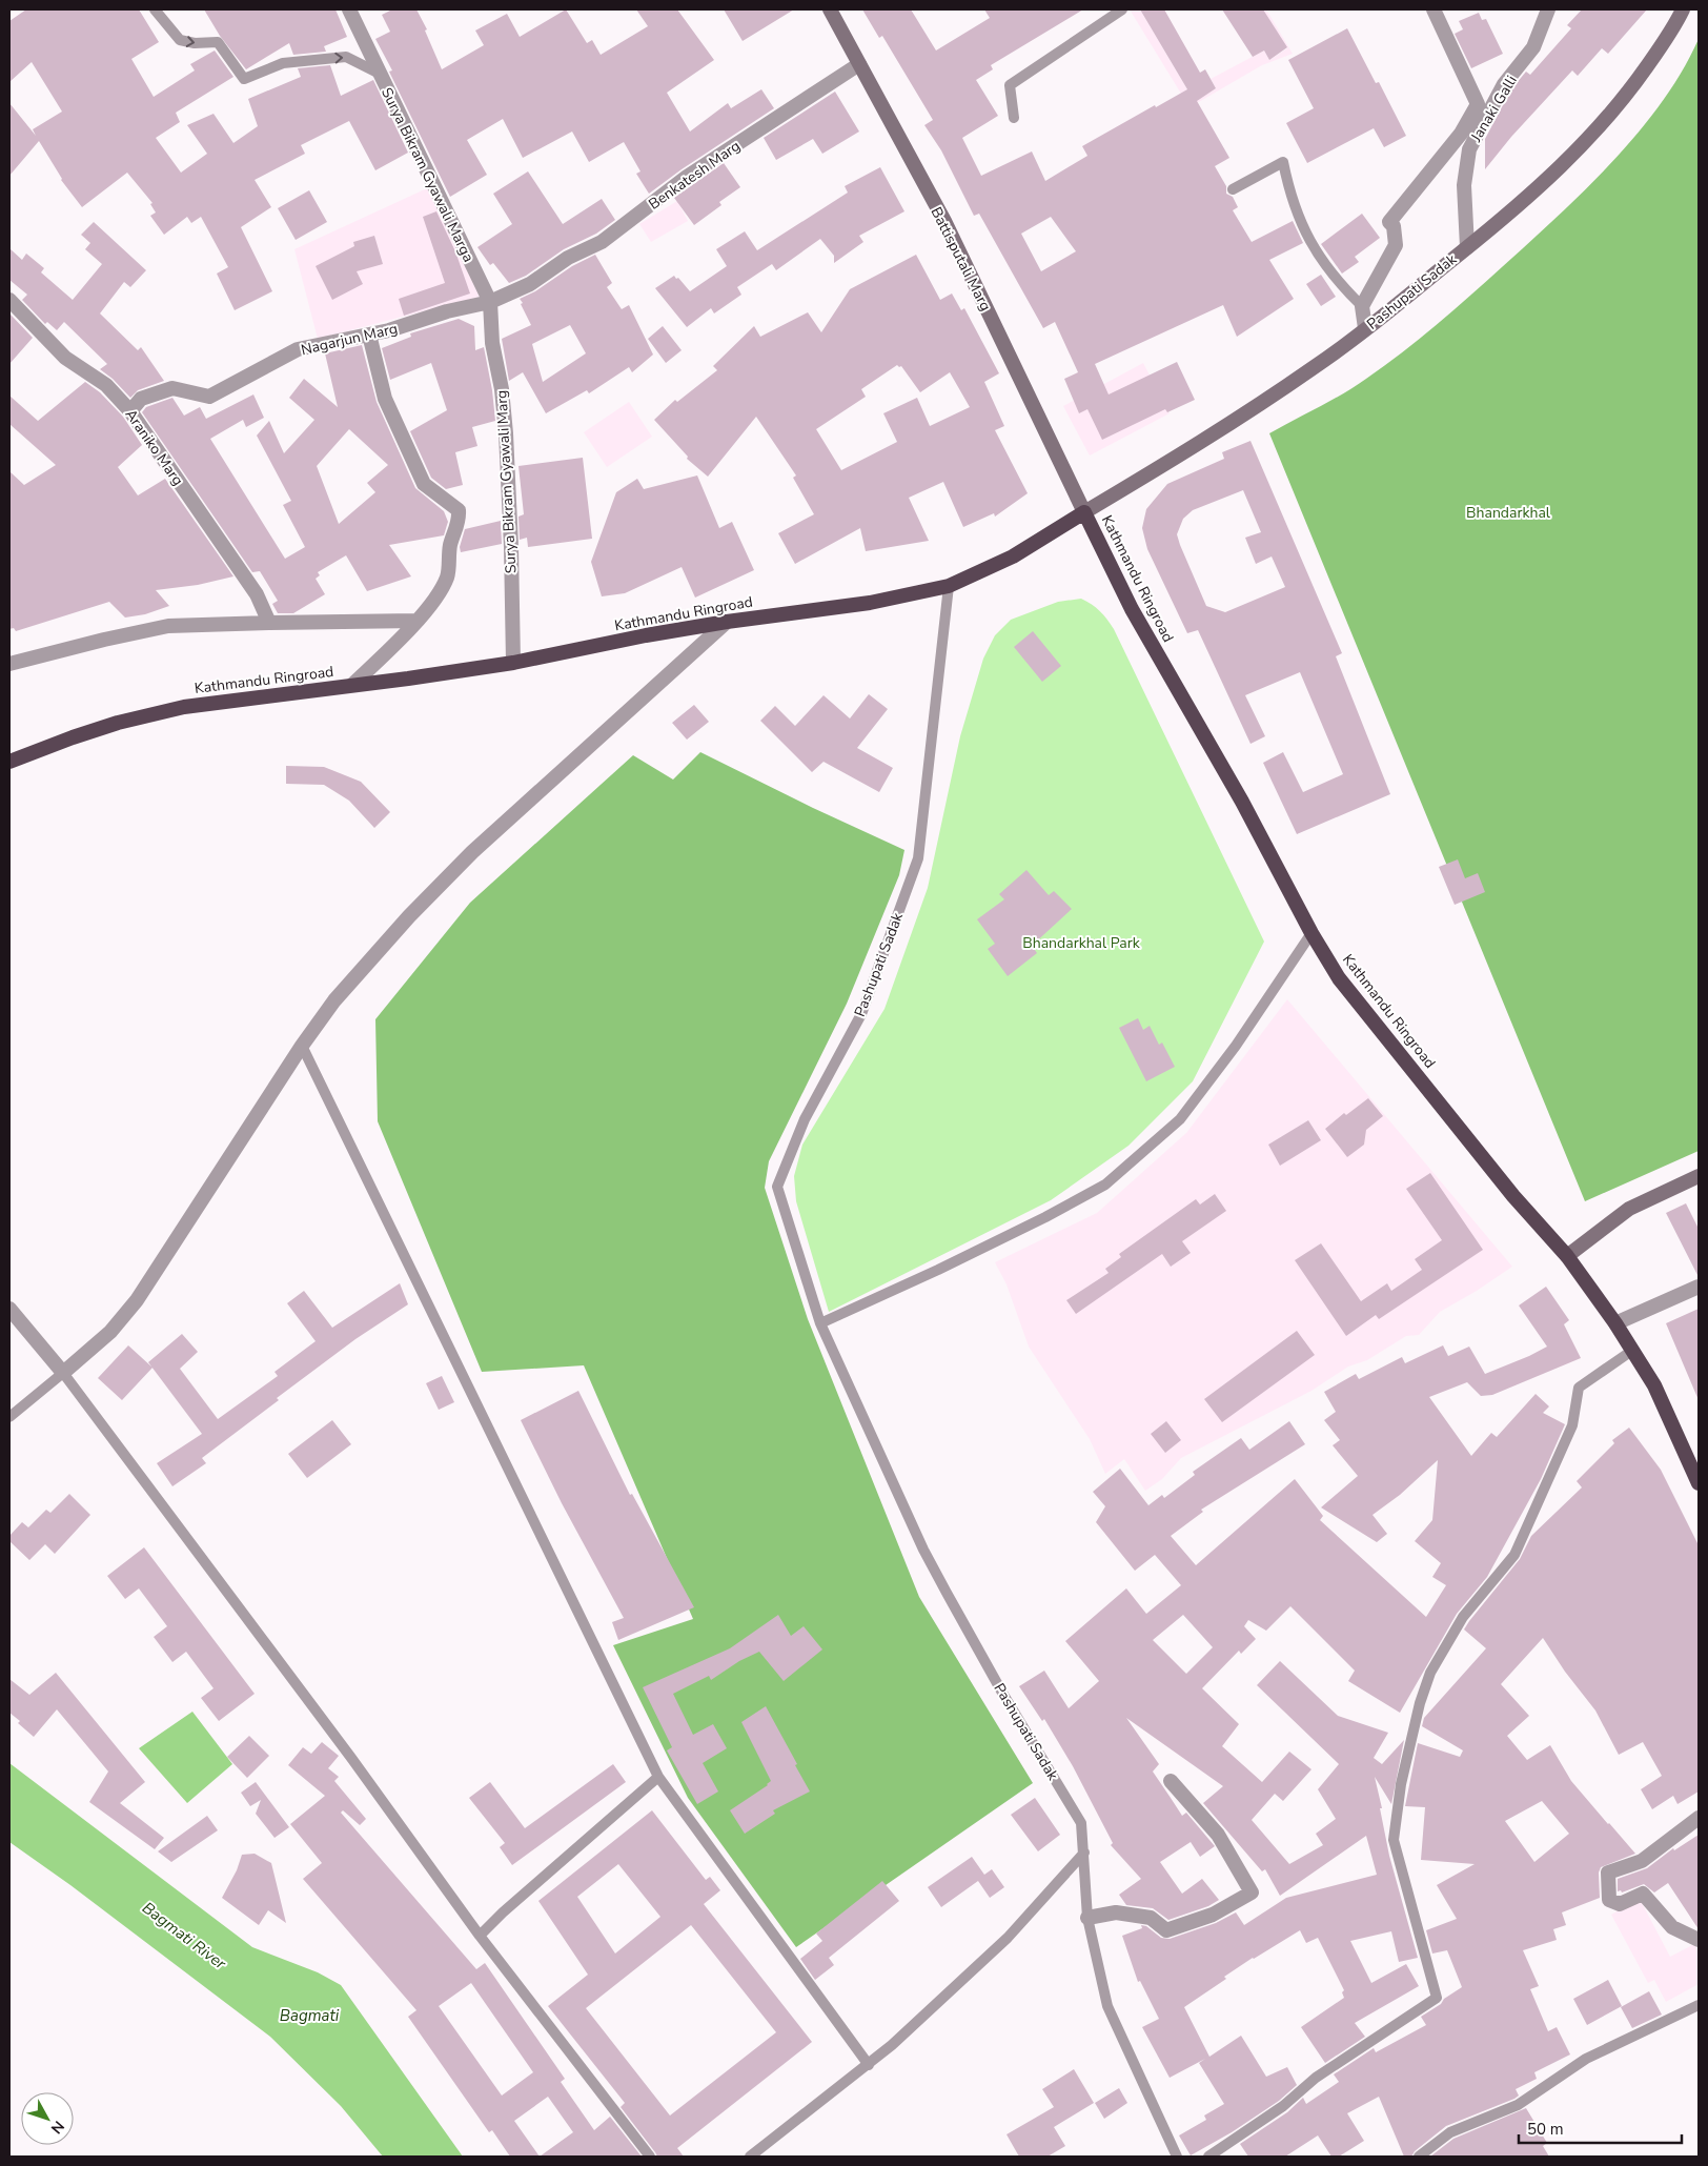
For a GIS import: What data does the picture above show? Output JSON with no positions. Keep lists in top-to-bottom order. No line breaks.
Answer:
{"streets":{"highway":["Kathmandu Ringroad"],"main road":["Battisputali Marg","Pashupati Sadak"],"street":["Janaki Galli","Surya Bikram Gyawali Marga","Benkatesh Marg","Nagarjun Marg","Araniko Marg","Surya Bikram Gyawali Marg"]},"crossings":[["Janaki Galli","Pashupati Sadak"],["Surya Bikram Gyawali Marga","Benkatesh Marg"],["Surya Bikram Gyawali Marga","Nagarjun Marg"],["Surya Bikram Gyawali Marga","Surya Bikram Gyawali Marg"],["Benkatesh Marg","Battisputali Marg"],["Benkatesh Marg","Nagarjun Marg"],["Benkatesh Marg","Surya Bikram Gyawali Marg"],["Battisputali Marg","Pashupati Sadak"],["Battisputali Marg","Kathmandu Ringroad"],["Pashupati Sadak","Kathmandu Ringroad"],["Nagarjun Marg","Araniko Marg"],["Nagarjun Marg","Surya Bikram Gyawali Marg"],["Surya Bikram Gyawali Marg","Kathmandu Ringroad"]],"water":["Bagmati River","Bagmati"],"parks":["Bhandarkhal","Bhandarkhal Park"],"scale_bar":"50 m","north":"bottom right"}
